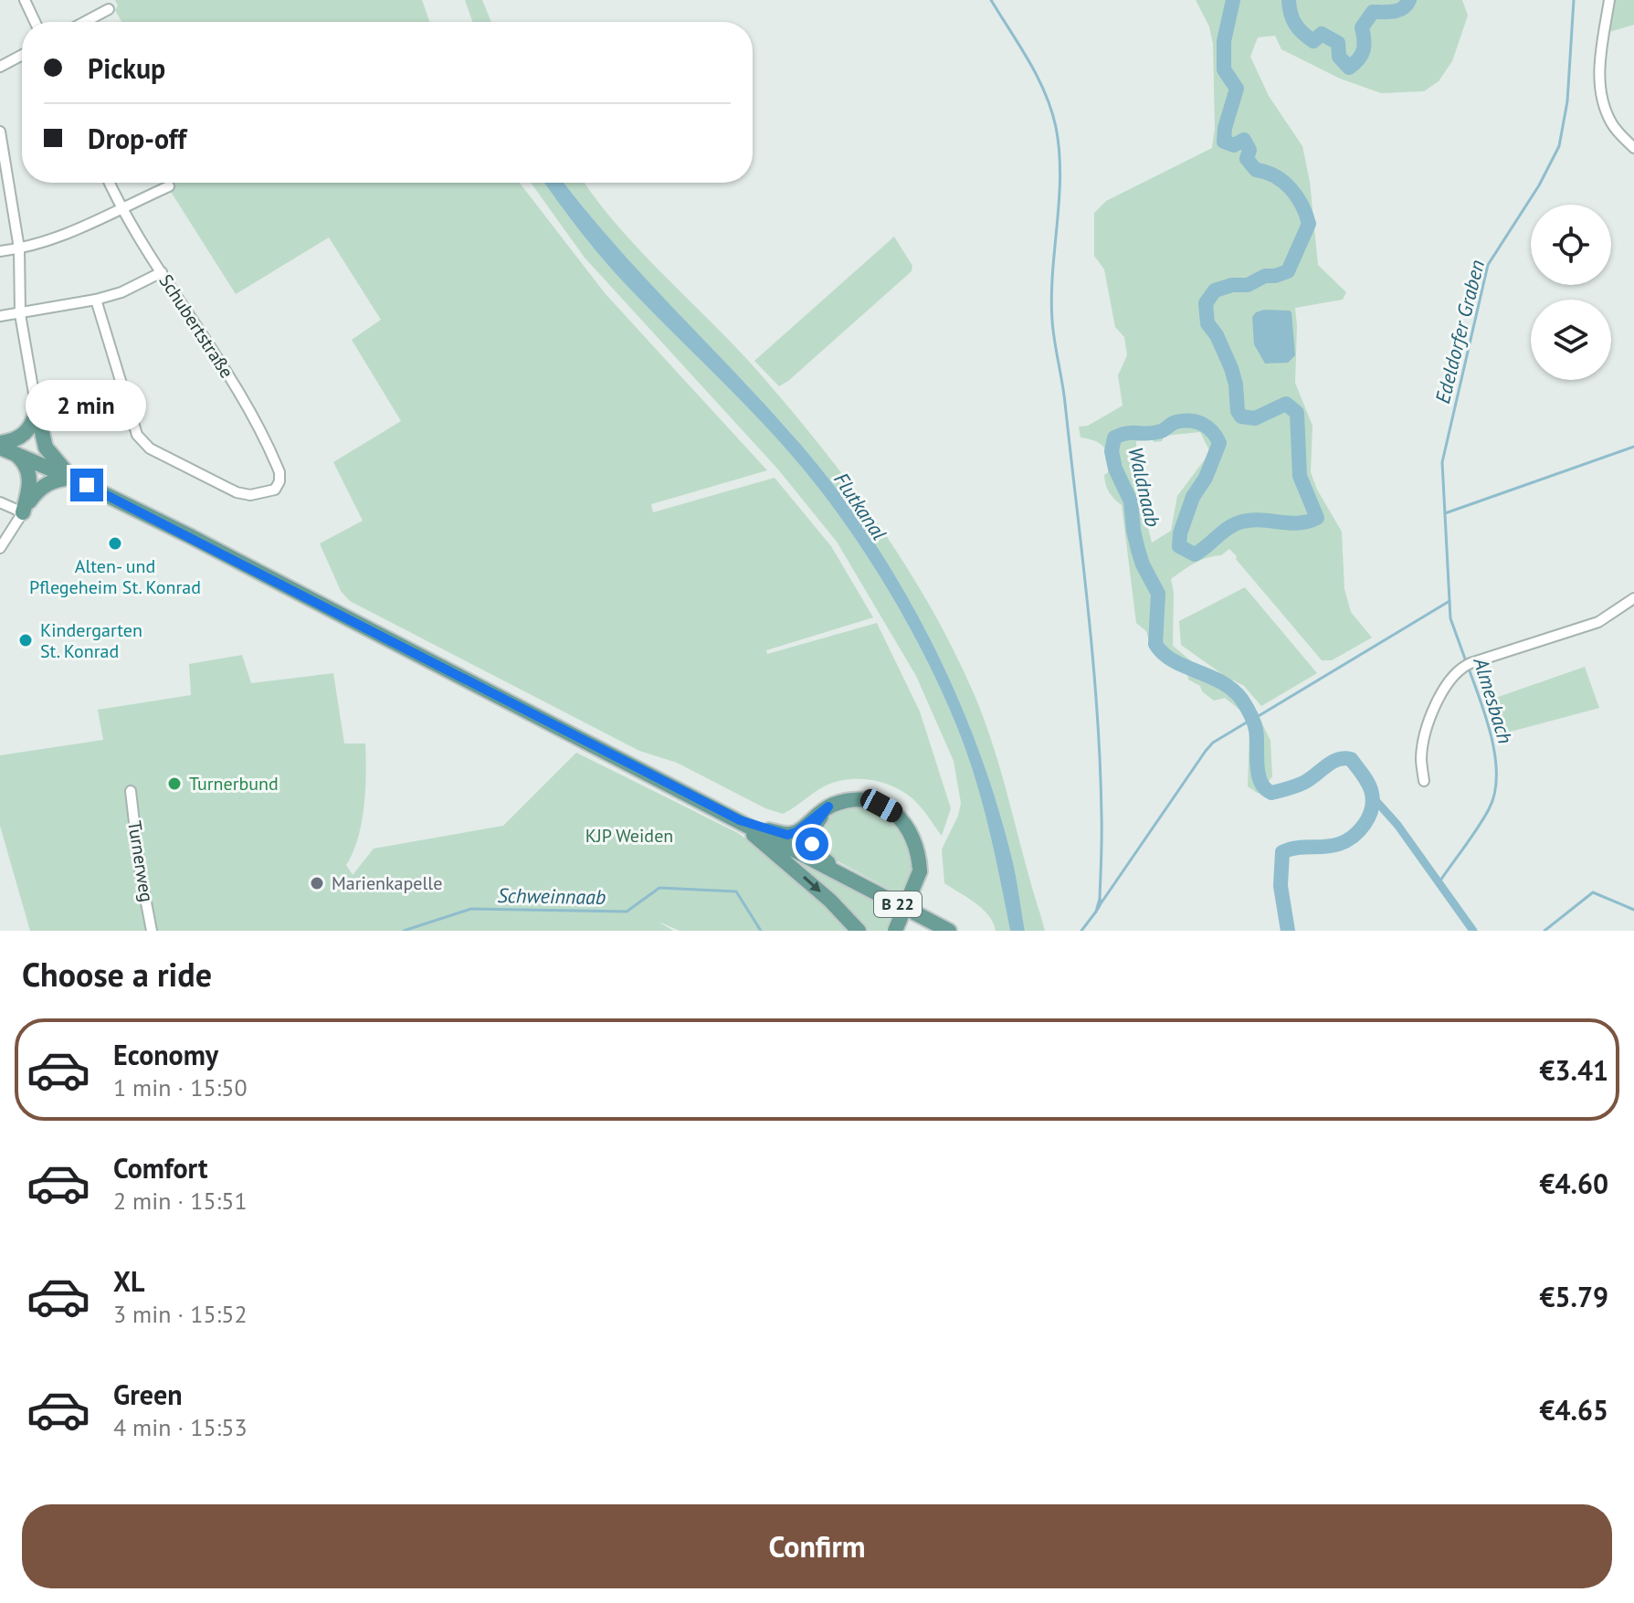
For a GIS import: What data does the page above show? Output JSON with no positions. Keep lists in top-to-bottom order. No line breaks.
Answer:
{"streets":{"main road":["B 22"],"street":["Schubertstraße","Turnerweg"]},"water":["Edeldorfer Graben","Waldnaab","Flutkanal","Almesbach","Schweinnaab"],"parks":["KJP Weiden"],"places":["Alten- und Pflegeheim St. Konrad","Kindergarten St. Konrad","Turnerbund","Marienkapelle"],"page":{"banner":["Pickup","Drop-off"],"bubble":"2 min","heading":"Choose a ride","list":[{"name":"Economy","note":"1 min · 15:50","value":"€3.41"},{"name":"Comfort","note":"2 min · 15:51","value":"€4.60"},{"name":"XL","note":"3 min · 15:52","value":"€5.79"},{"name":"Green","note":"4 min · 15:53","value":"€4.65"}],"buttons":"Confirm"}}
